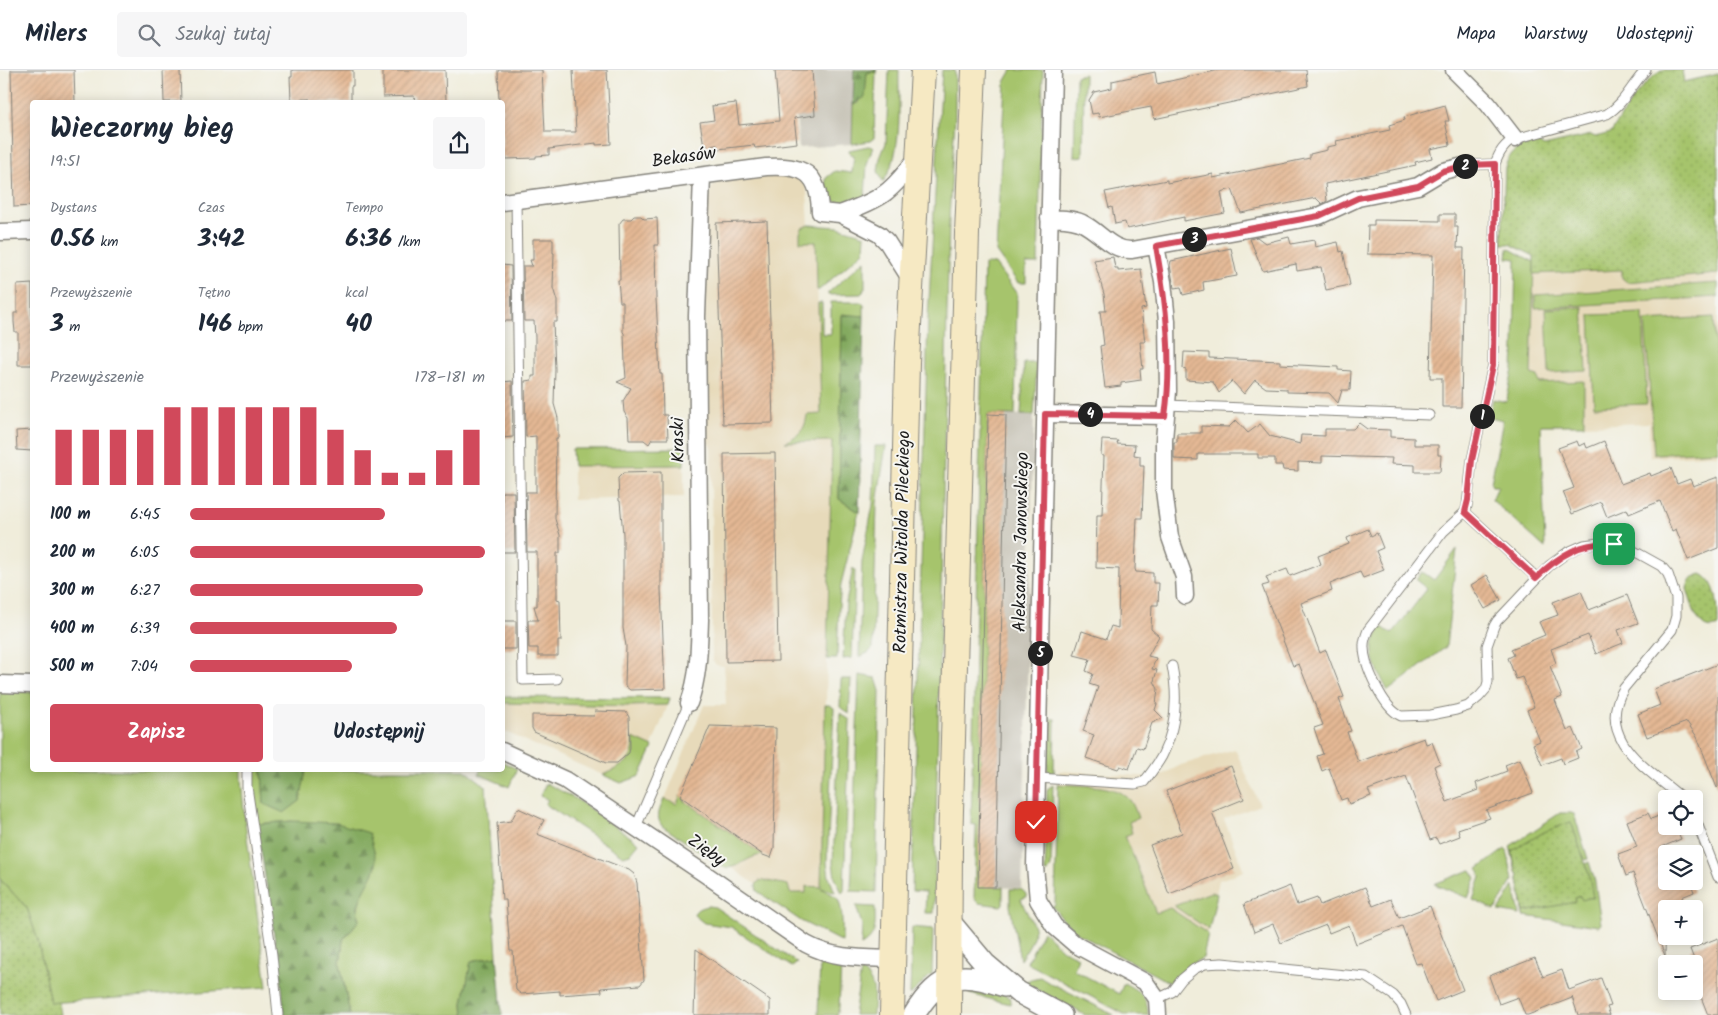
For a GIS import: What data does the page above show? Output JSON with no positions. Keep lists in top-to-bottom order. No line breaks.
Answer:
{"streets":{"main road":["Rotmistrza Witolda Pileckiego"],"street":["Bekasów","Kraski","Aleksandra Janowskiego","Zięby"]},"crossings":[["Bekasów","Kraski"],["Bekasów","Rotmistrza Witolda Pileckiego"],["Rotmistrza Witolda Pileckiego","Zięby"]],"page":{"header":"Milers","search":"Szukaj tutaj","nav":["Mapa","Warstwy","Udostępnij"],"heading":["Wieczorny bieg","19:51"],"pins":["2","3","4","1","5"],"stats":[["Dystans","0.56 km"],["Czas","3:42"],["Tempo","6:36 /km"],["Przewyższenie","3 m"],["Tętno","146 bpm"],["kcal","40"]],"chart":["Przewyższenie","178–181 m"],"list":[{"name":"100 m","note":"6:45"},{"name":"200 m","note":"6:05"},{"name":"300 m","note":"6:27"},{"name":"400 m","note":"6:39"},{"name":"500 m","note":"7:04"}],"buttons":["Zapisz","Udostępnij"],"map_buttons":["+","−"]}}
